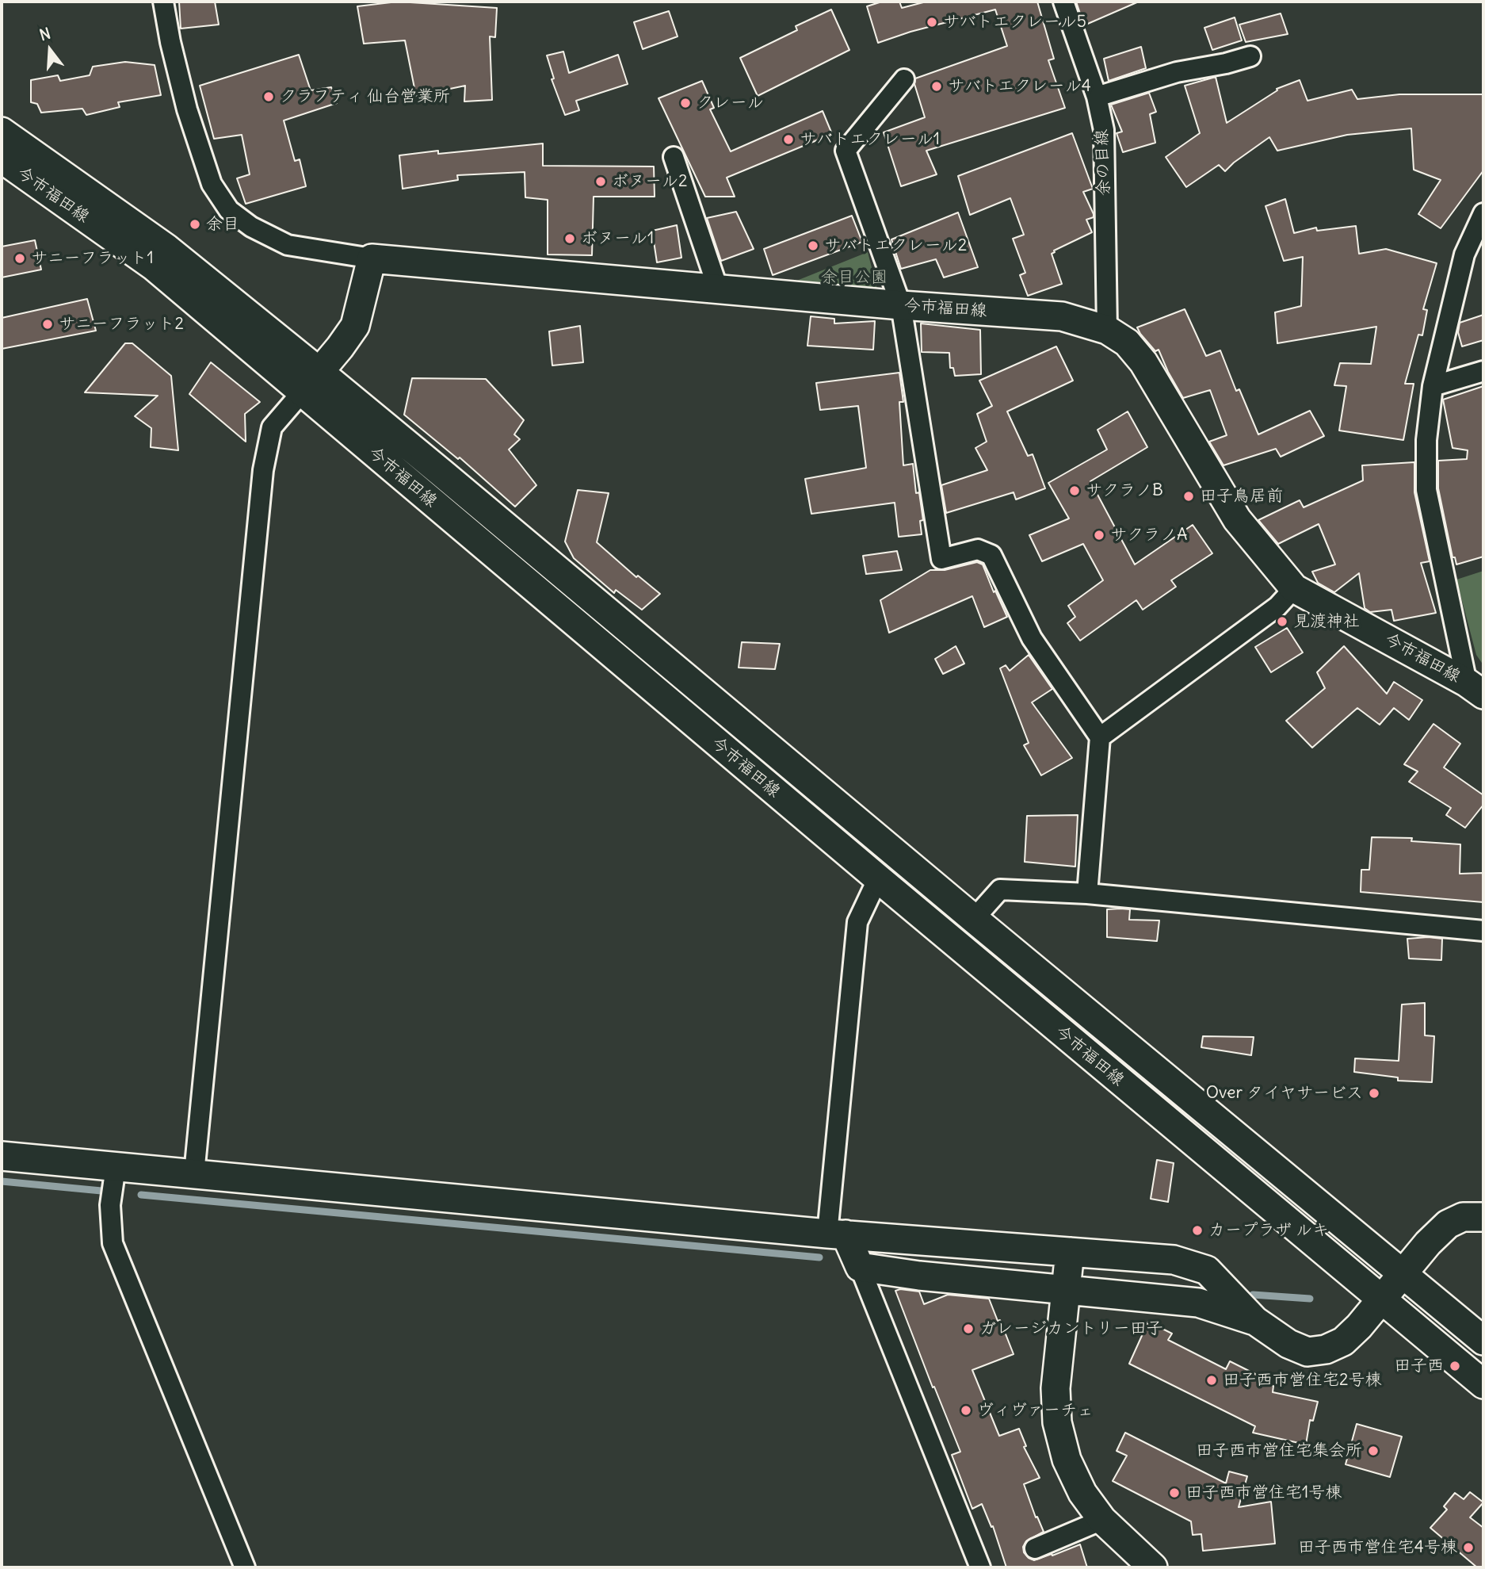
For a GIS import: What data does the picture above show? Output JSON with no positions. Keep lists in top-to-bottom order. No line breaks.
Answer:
{"streets":{"main road":["今市福田線"],"street":["余の目線"]},"crossings":[["余の目線","今市福田線"]],"parks":["余目公園"],"places":["サバトエクレール5","サバトエクレール4","クラフティ 仙台営業所","クレール","サバトエクレール1","ボヌール2","余目","ボヌール1","サバトエクレール2","サニーフラット1","サニーフラット2","サクラノB","田子鳥居前","サクラノA","見渡神社","Over タイヤサービス","カープラザ ルキ","ガレージカントリー田子","田子西","田子西市営住宅2号棟","ヴィヴァーチェ","田子西市営住宅集会所","田子西市営住宅1号棟","田子西市営住宅4号棟"],"north":"top"}
